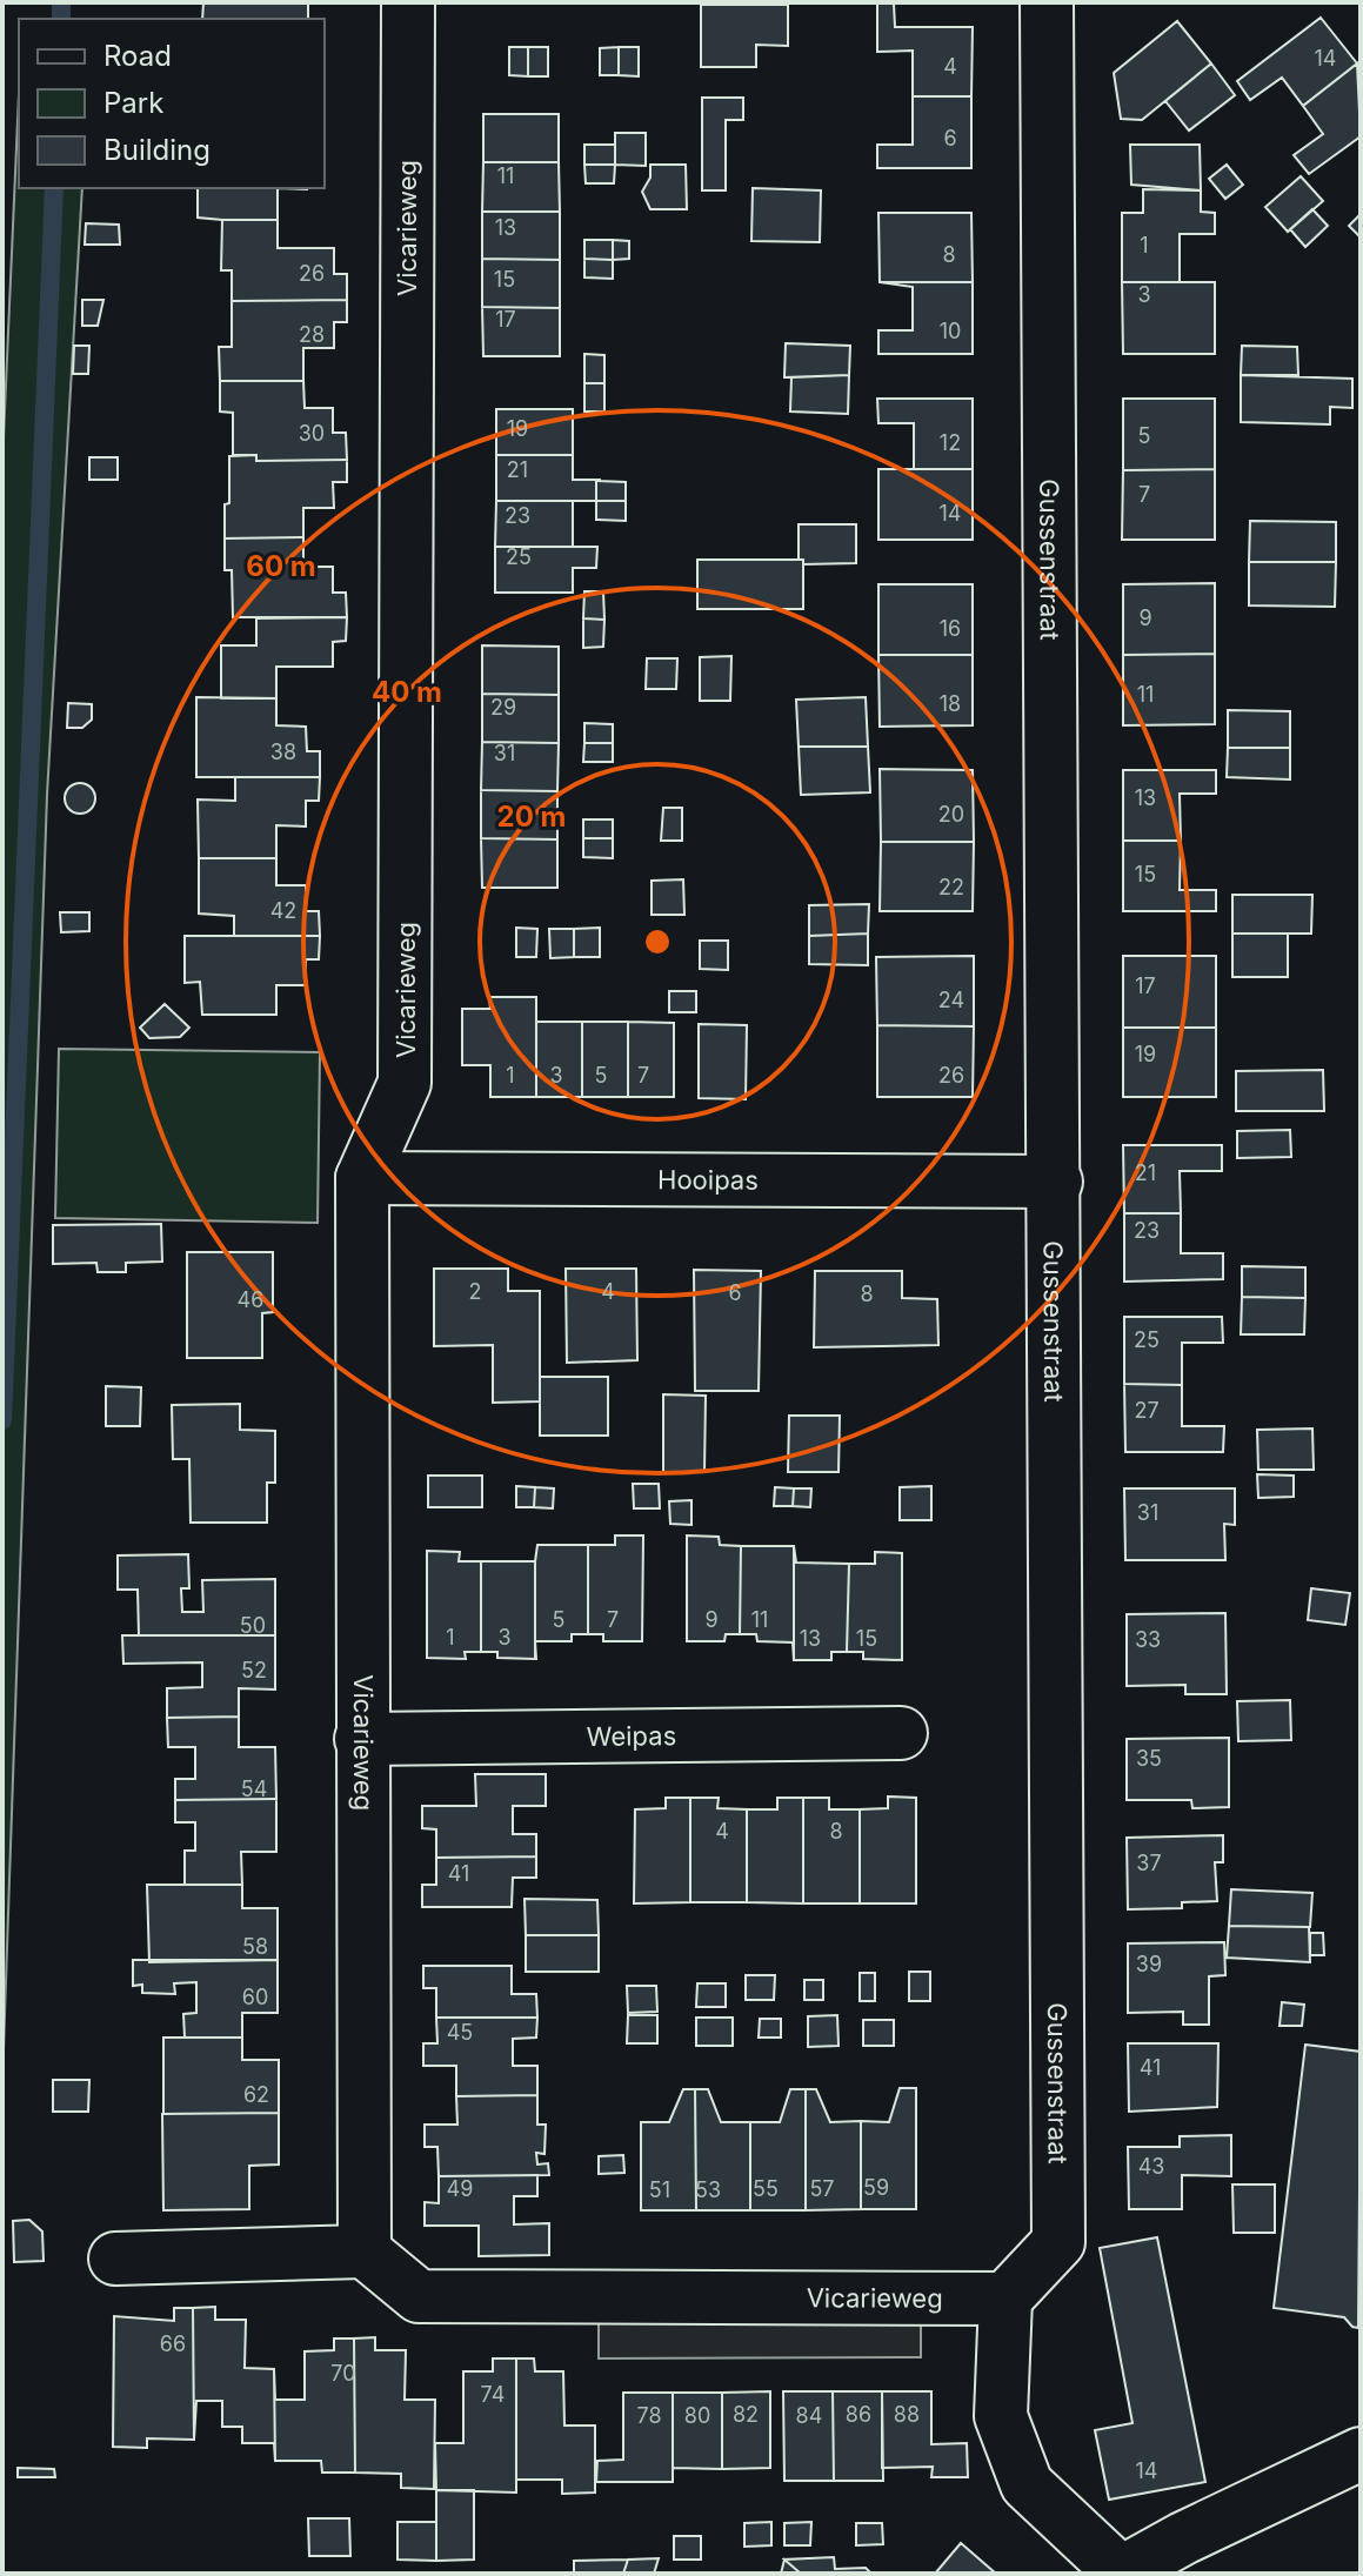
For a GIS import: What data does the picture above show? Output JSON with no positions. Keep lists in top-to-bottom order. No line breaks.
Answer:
{"streets":{"street":["Vicarieweg","Gussenstraat","Hooipas","Weipas"]},"crossings":[["Vicarieweg","Gussenstraat"],["Vicarieweg","Hooipas"],["Vicarieweg","Weipas"],["Gussenstraat","Hooipas"]],"house_numbers":["14","4","6","11","13","1","8","26","15","3","17","10","28","19","30","5","12","21","7","14","23","25","9","16","11","18","29","38","31","13","20","15","22","42","17","24","19","1","3","5","7","26","21","23","2","4","6","8","46","25","27","31","5","7","9","11","50","1","3","13","15","33","52","35","54","4","8","37","41","58","39","60","45","41","62","43","59","49","55","57","51","53","66","70","74","82","86","88","78","80","84","14"],"legend":["Road","Park","Building"],"rings":["60 m","40 m","20 m"]}
